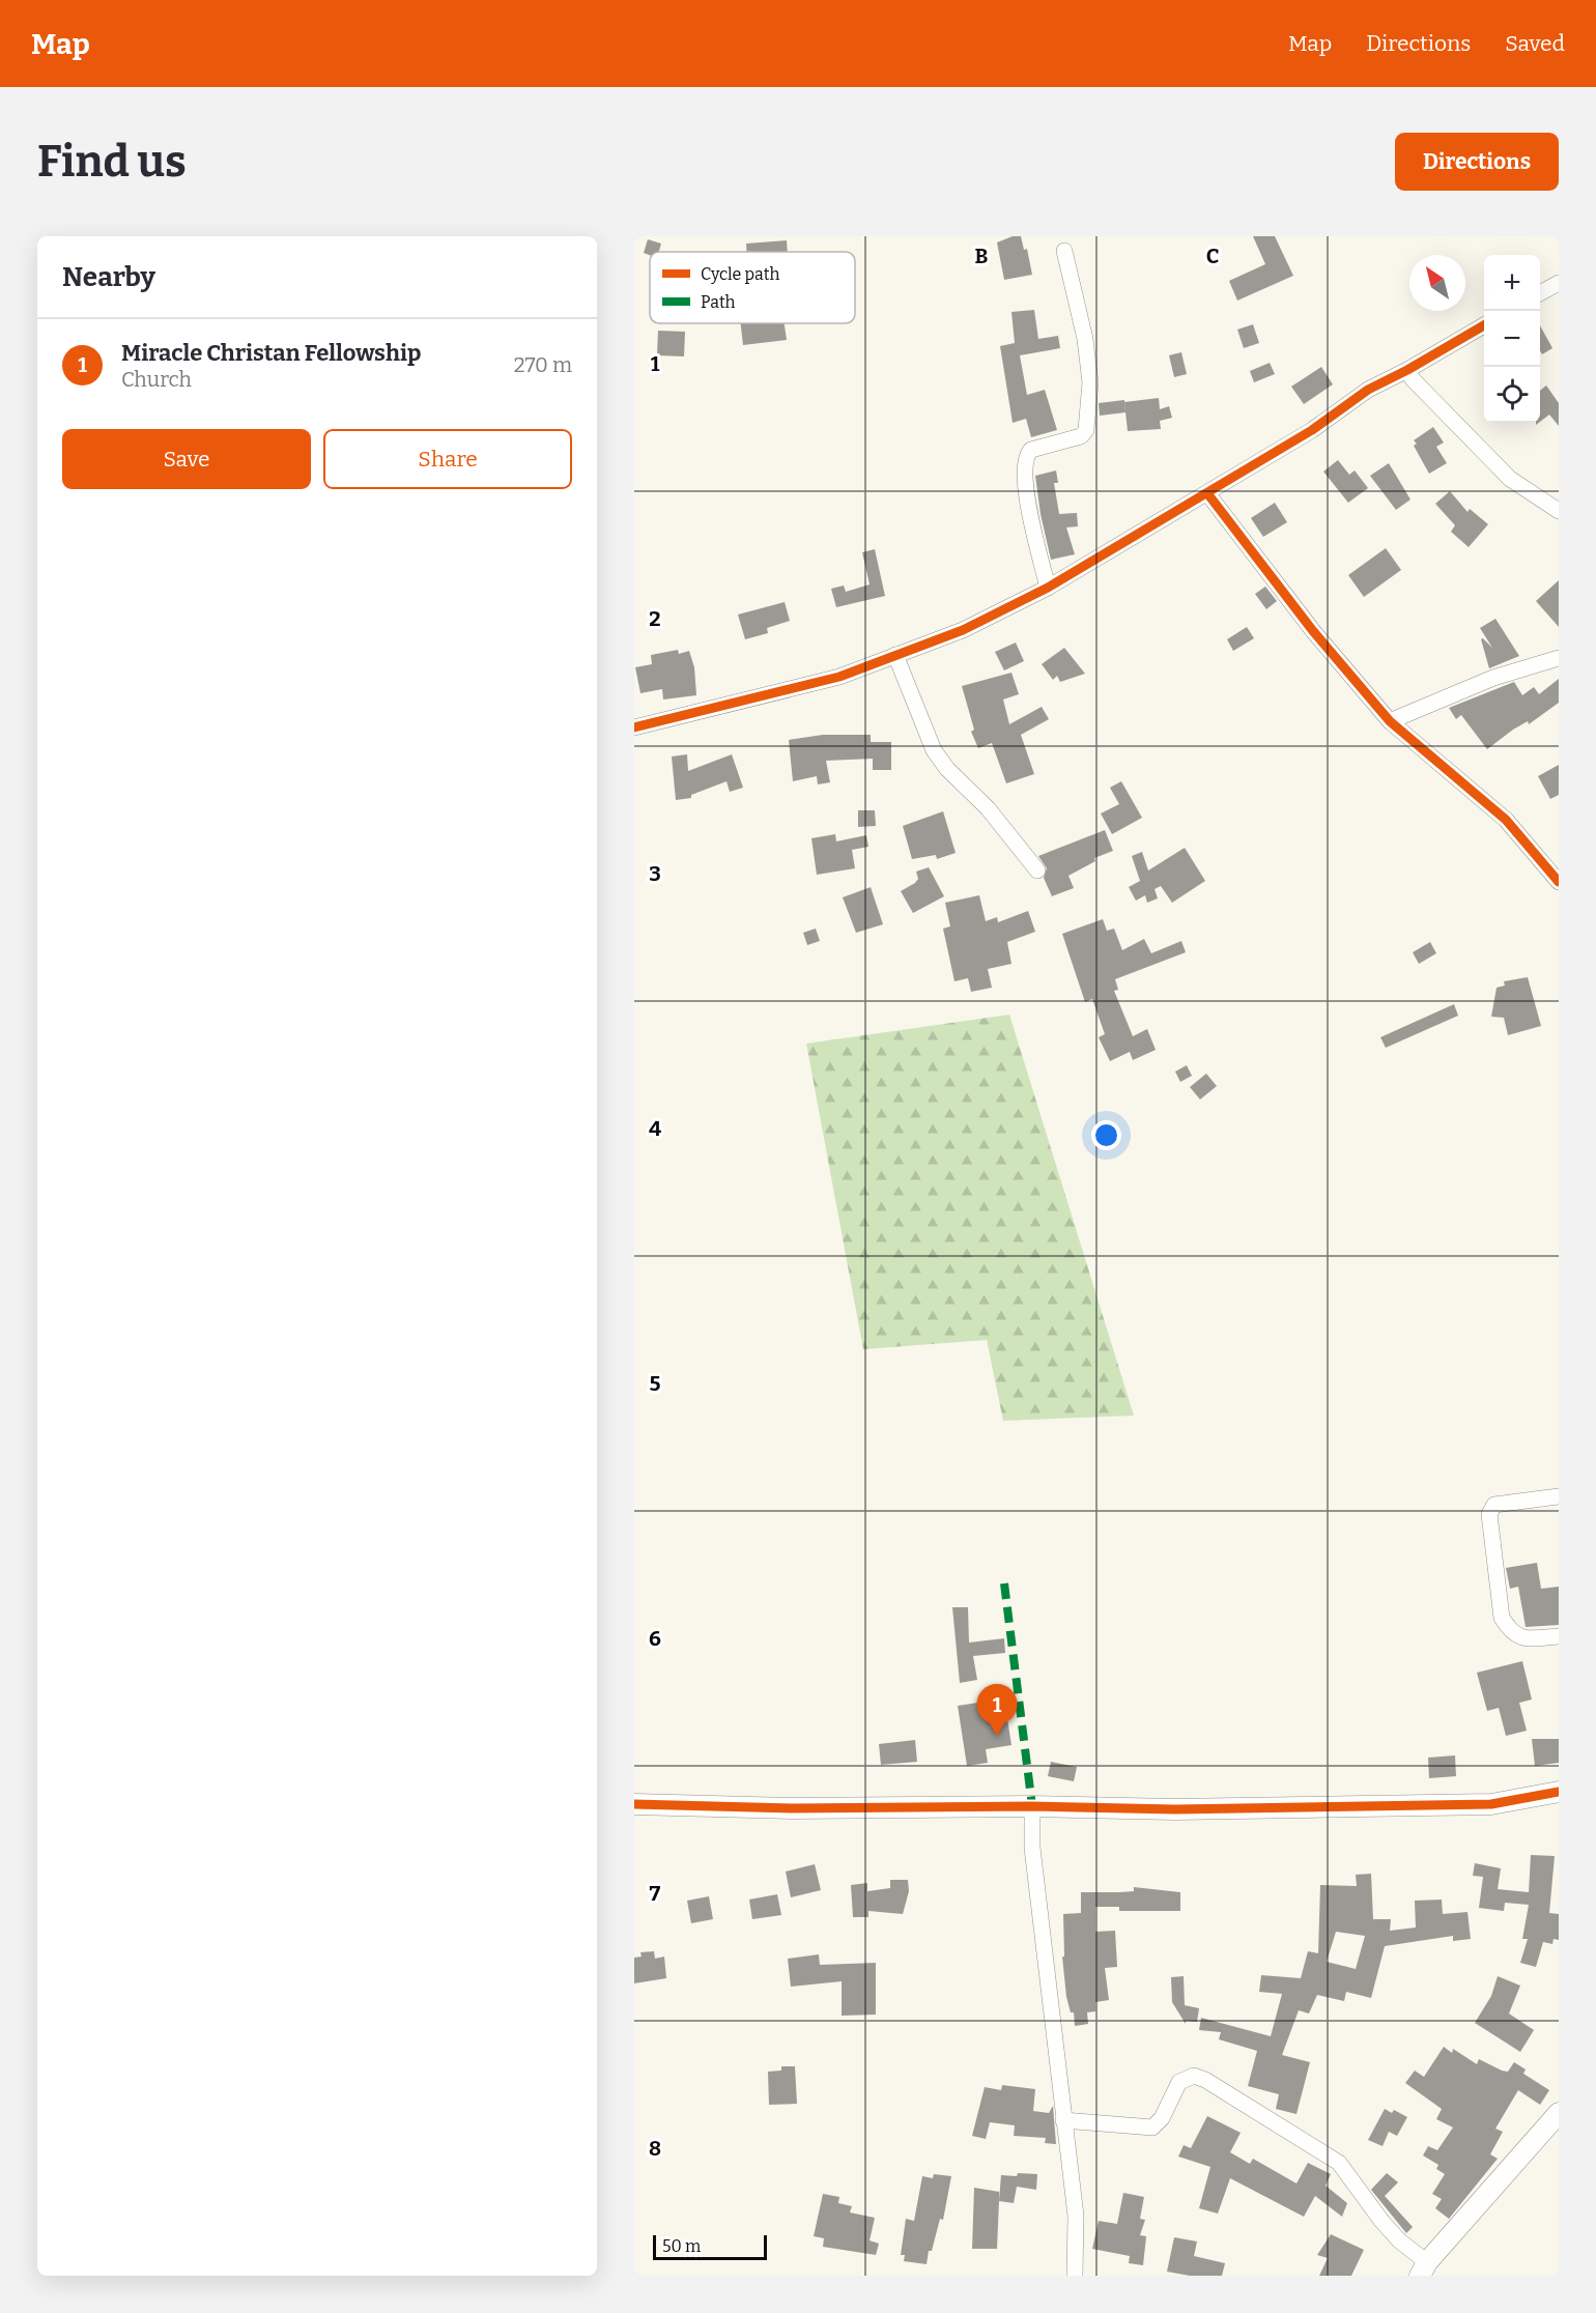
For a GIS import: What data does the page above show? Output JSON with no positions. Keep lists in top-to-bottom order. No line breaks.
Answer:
{"legend":["Cycle path","Path"],"scale_bar":"50 m","north":"top left","page":{"header":"Map","nav":["Map","Directions","Saved"],"buttons":["Directions",["Save","Share"]],"title":"Find us","heading":"Nearby","map_buttons":["+","−"],"list":[{"mark":"1","name":"Miracle Christan Fellowship","note":"Church","value":"270 m"}],"pins":"1","scale":"50 m"},"grid":{"columns":["B","C"],"rows":["1","2","3","4","5","6","7","8"]}}
